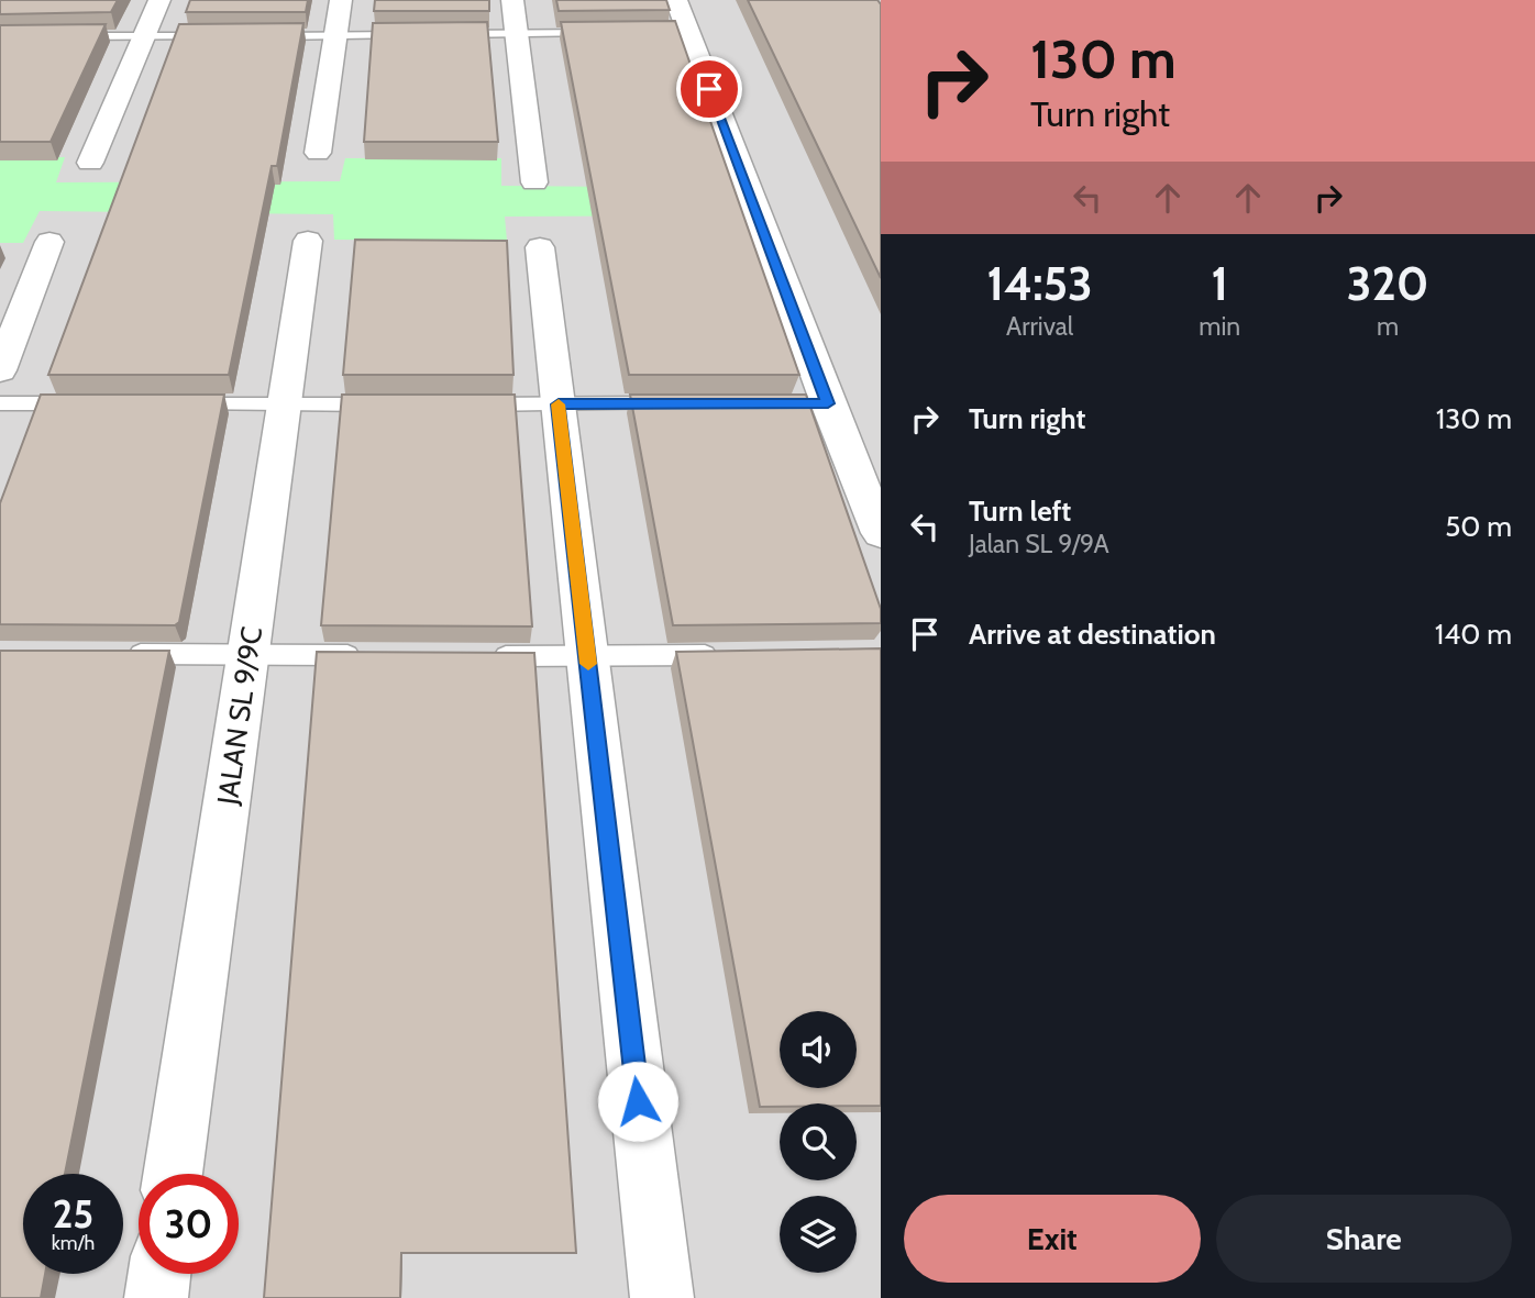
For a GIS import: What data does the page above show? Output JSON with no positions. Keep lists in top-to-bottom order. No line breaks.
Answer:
{"streets":{"street":["JALAN SL 9/9C"]},"page":{"turn":["130 m","Turn right"],"eta":["14:53","Arrival","1","min","320","m"],"list":[{"name":"Turn right","value":"130 m"},{"name":"Turn left","note":"Jalan SL 9/9A","value":"50 m"},{"name":"Arrive at destination","value":"140 m"}],"speed":"25 km/h","limit":"30","buttons":["Exit","Share"]}}
